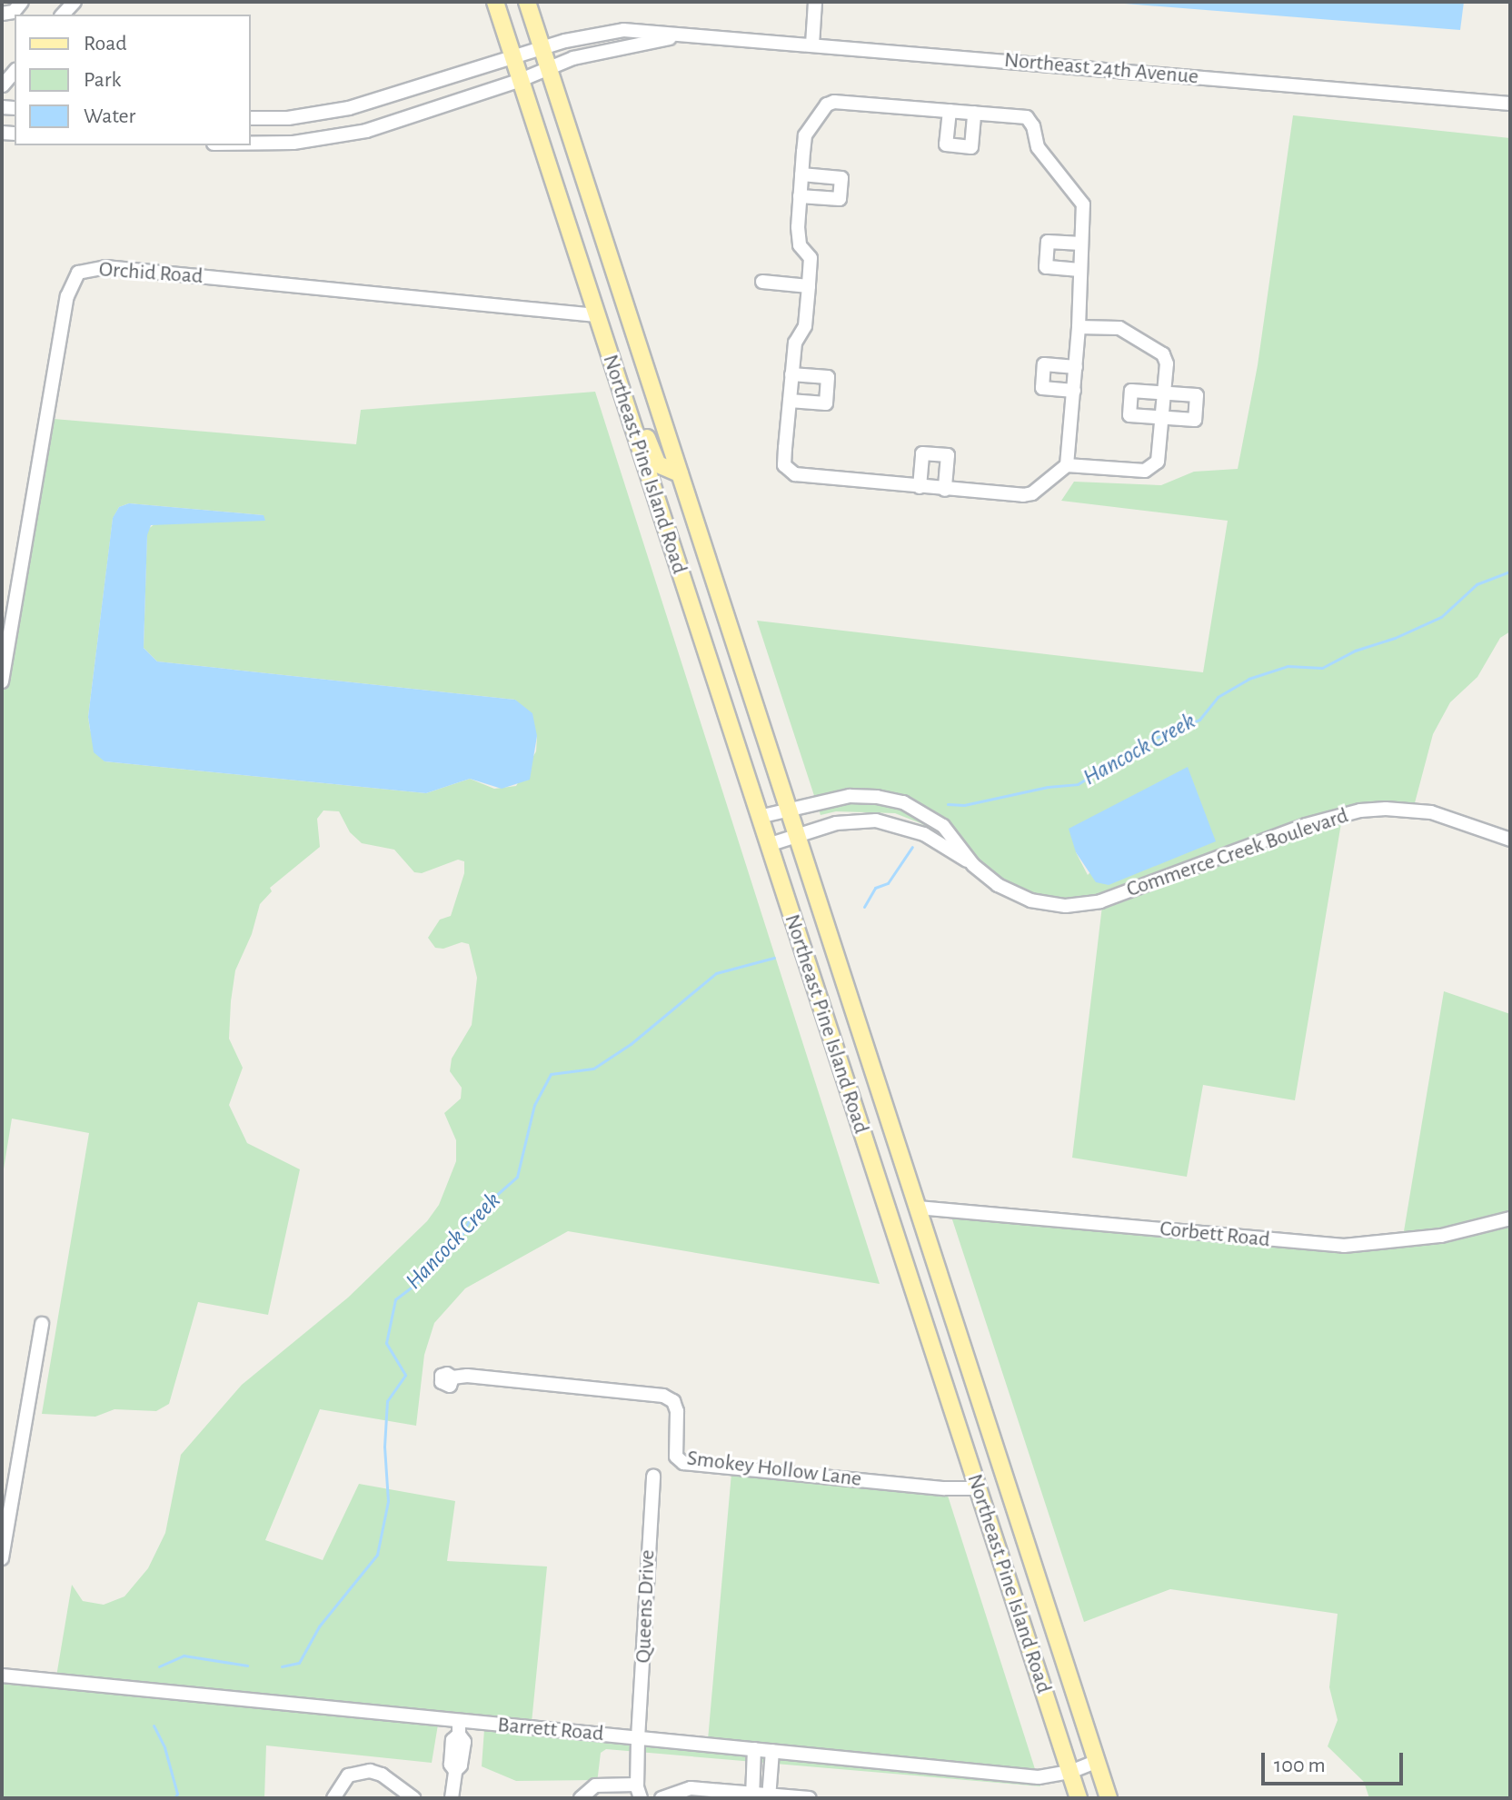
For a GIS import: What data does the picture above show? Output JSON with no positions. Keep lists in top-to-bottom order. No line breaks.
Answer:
{"streets":{"main road":["Northeast Pine Island Road"],"street":["Northeast 24th Avenue","Orchid Road","Commerce Creek Boulevard","Corbett Road","Smokey Hollow Lane","Queens Drive","Barrett Road"]},"crossings":[["Northeast 24th Avenue","Northeast Pine Island Road"],["Orchid Road","Northeast Pine Island Road"],["Northeast Pine Island Road","Commerce Creek Boulevard"],["Northeast Pine Island Road","Corbett Road"],["Northeast Pine Island Road","Smokey Hollow Lane"],["Northeast Pine Island Road","Barrett Road"],["Queens Drive","Barrett Road"]],"water":["Hancock Creek"],"legend":["Road","Park","Water"],"scale_bar":"100 m"}
